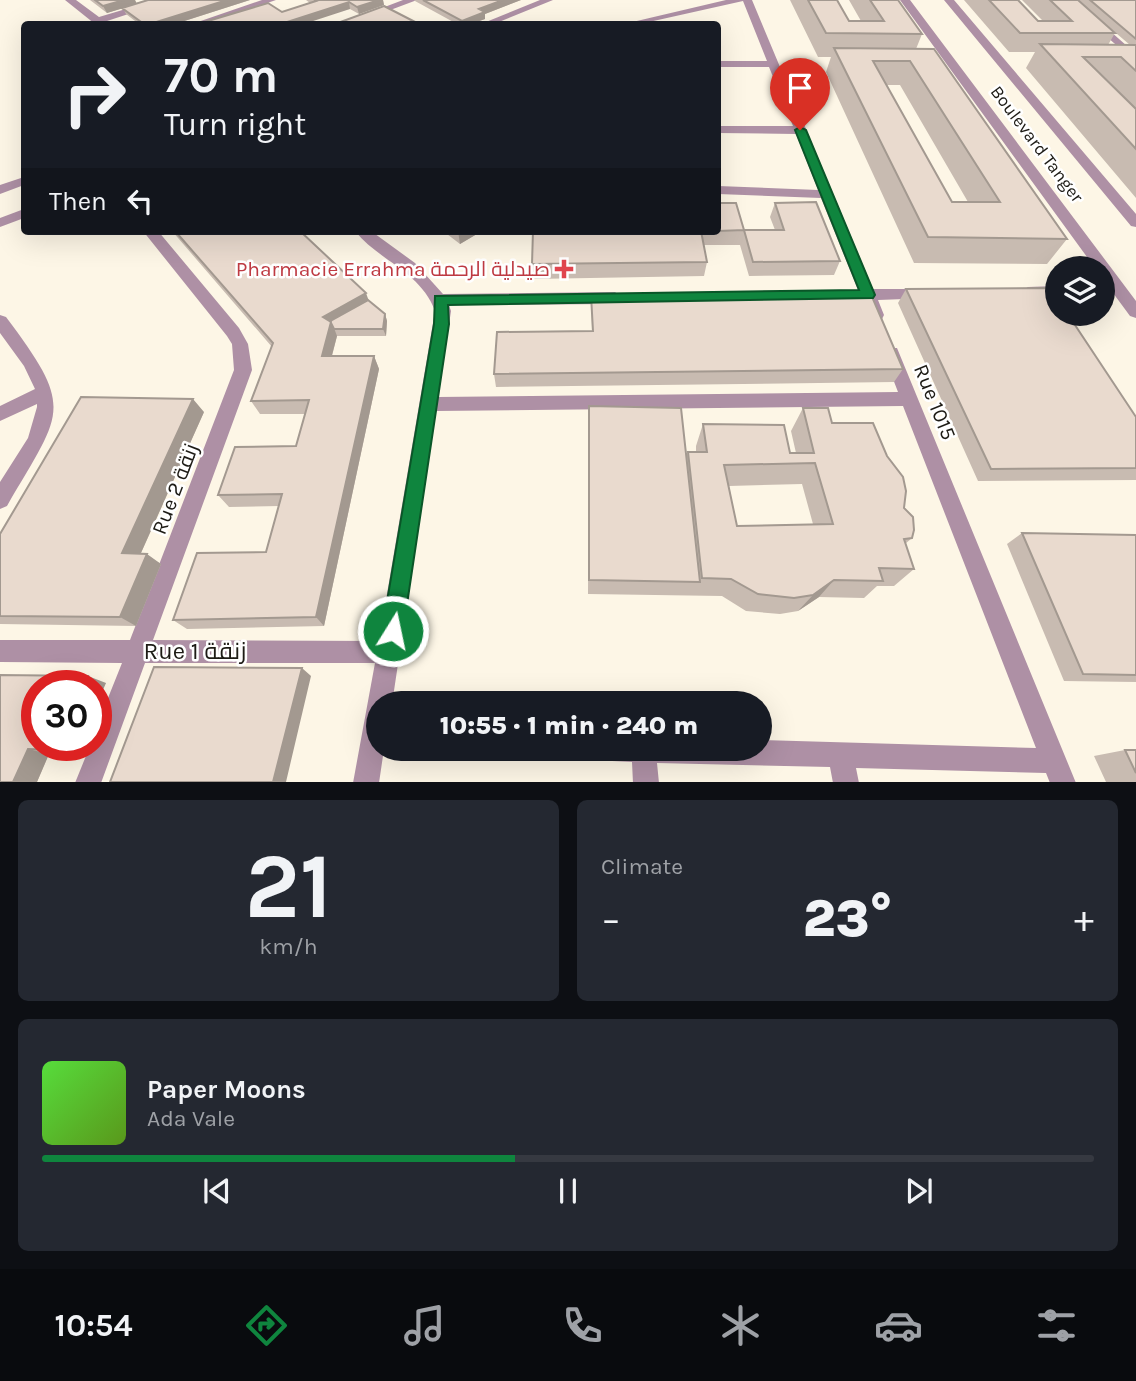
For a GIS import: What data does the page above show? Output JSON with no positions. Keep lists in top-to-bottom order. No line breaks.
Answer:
{"streets":{"street":["Boulevard Tanger","Rue 1015","Rue 2 زنقة","Rue 1 زنقة"]},"crossings":[["Rue 2 زنقة","Rue 1 زنقة"]],"places":{"health":["Pharmacie Errahma صيدلية الرحمة"]},"page":{"turn":["70 m","Turn right"],"then":"Then","limit":"30","trip":"10:55 · 1 min · 240 m","tile":[["21","km/h"],"Climate"],"heat":["−","23°","+"],"song":["Paper Moons","Ada Vale"],"tabs":"10:54"}}
